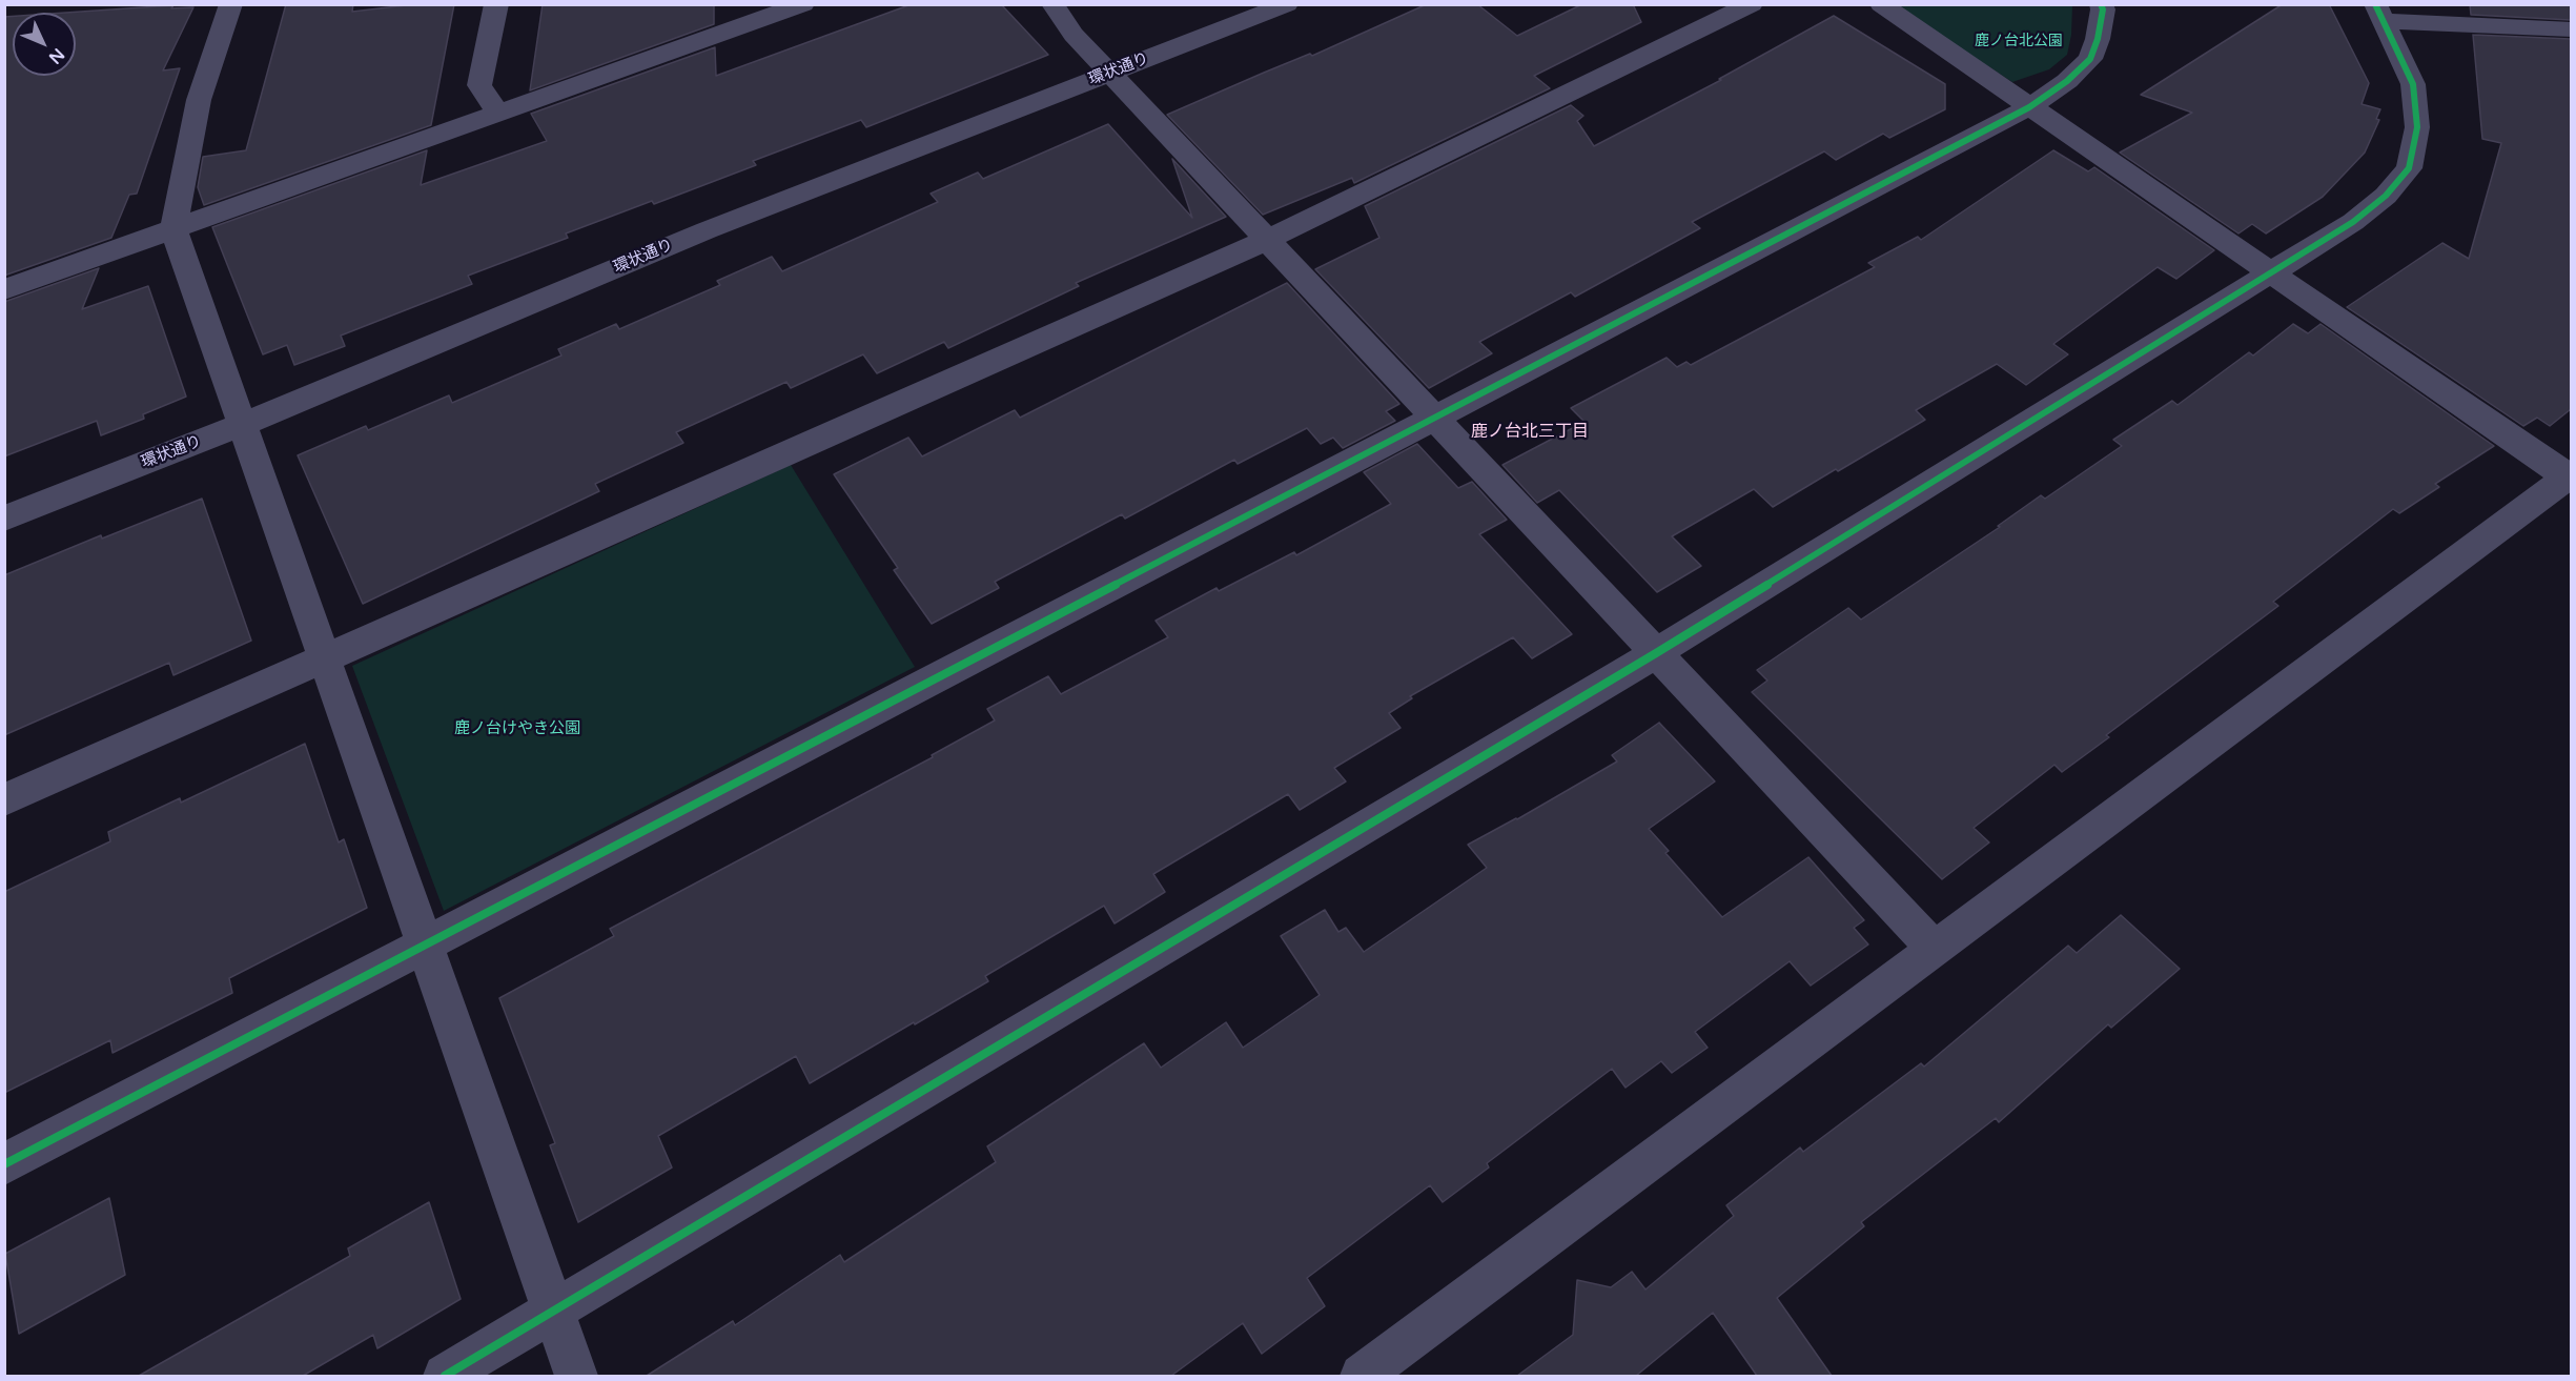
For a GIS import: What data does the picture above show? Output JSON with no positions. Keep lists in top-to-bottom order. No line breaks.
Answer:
{"streets":{"street":["環状通り"]},"districts":["鹿ノ台北三丁目"],"parks":["鹿ノ台北公園","鹿ノ台けやき公園"],"north":"bottom right"}
